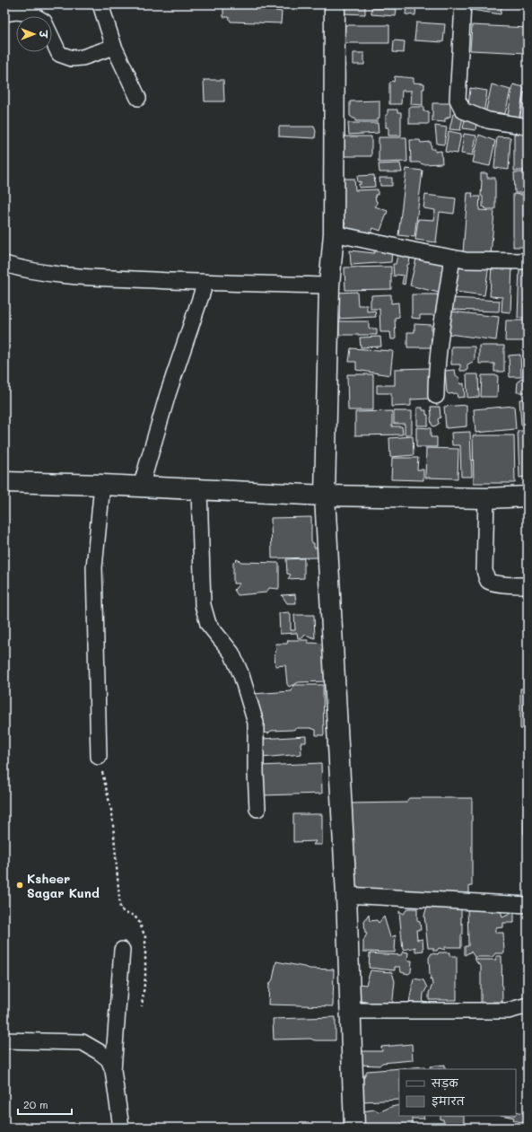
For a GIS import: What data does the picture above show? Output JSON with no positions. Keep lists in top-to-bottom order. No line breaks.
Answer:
{"places":["Ksheer Sagar Kund"],"legend":["सड़क","इमारत"],"scale_bar":"20 m","north":"right"}
